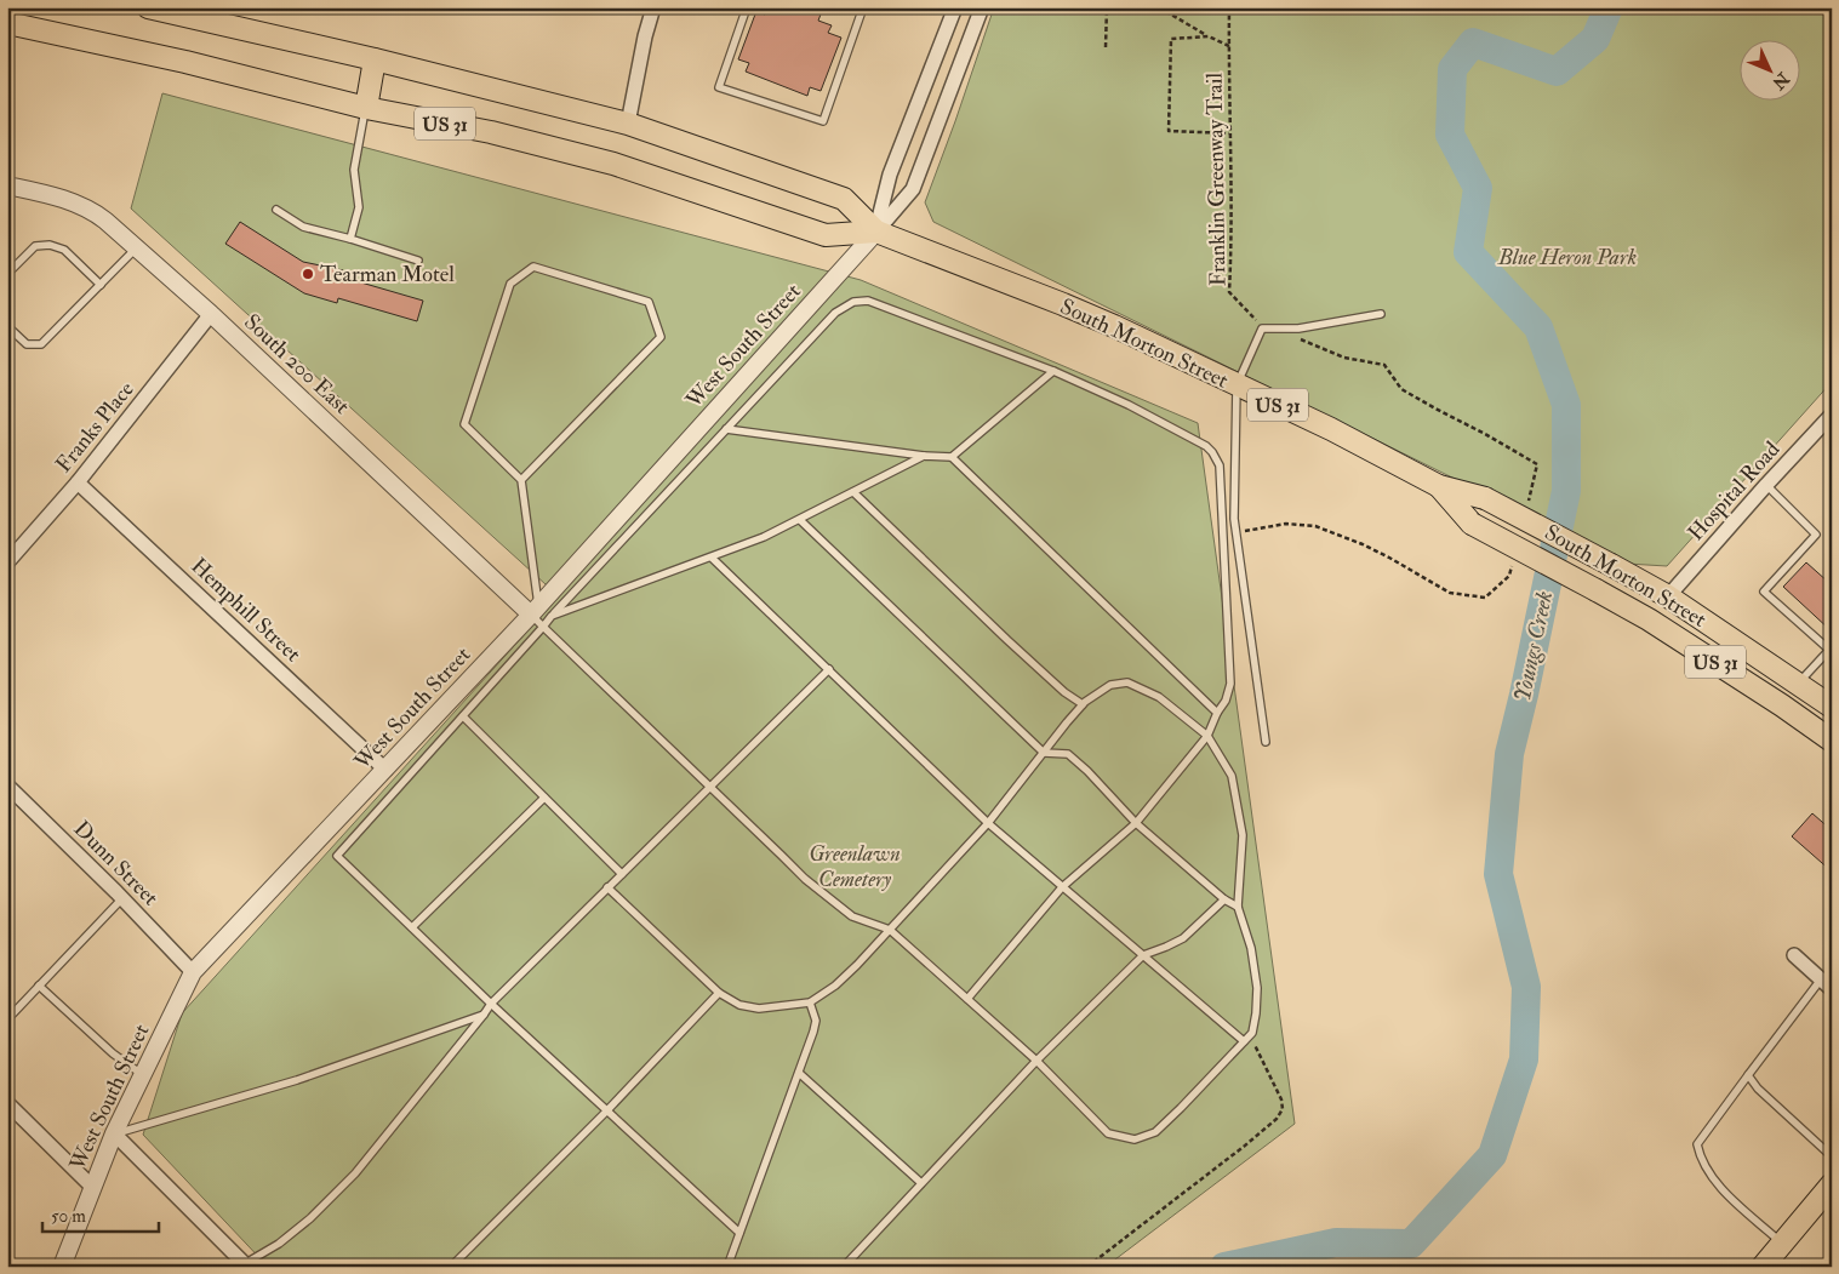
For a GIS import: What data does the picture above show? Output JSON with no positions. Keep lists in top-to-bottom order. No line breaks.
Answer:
{"streets":{"main road":["US 31","South Morton Street"],"street":["West South Street","South 200 East","Franks Place","Hospital Road","Hemphill Street","Dunn Street"],"path":["Franklin Greenway Trail"]},"crossings":[["US 31","South Morton Street"],["US 31","West South Street"],["South Morton Street","West South Street"],["South Morton Street","Hospital Road"],["West South Street","South 200 East"],["West South Street","Hemphill Street"],["West South Street","Dunn Street"],["South 200 East","Franks Place"],["Franks Place","Hemphill Street"]],"water":["Youngs Creek"],"parks":["Blue Heron Park","Greenlawn Cemetery"],"places":["Tearman Motel"],"scale_bar":"50 m","north":"bottom right"}
